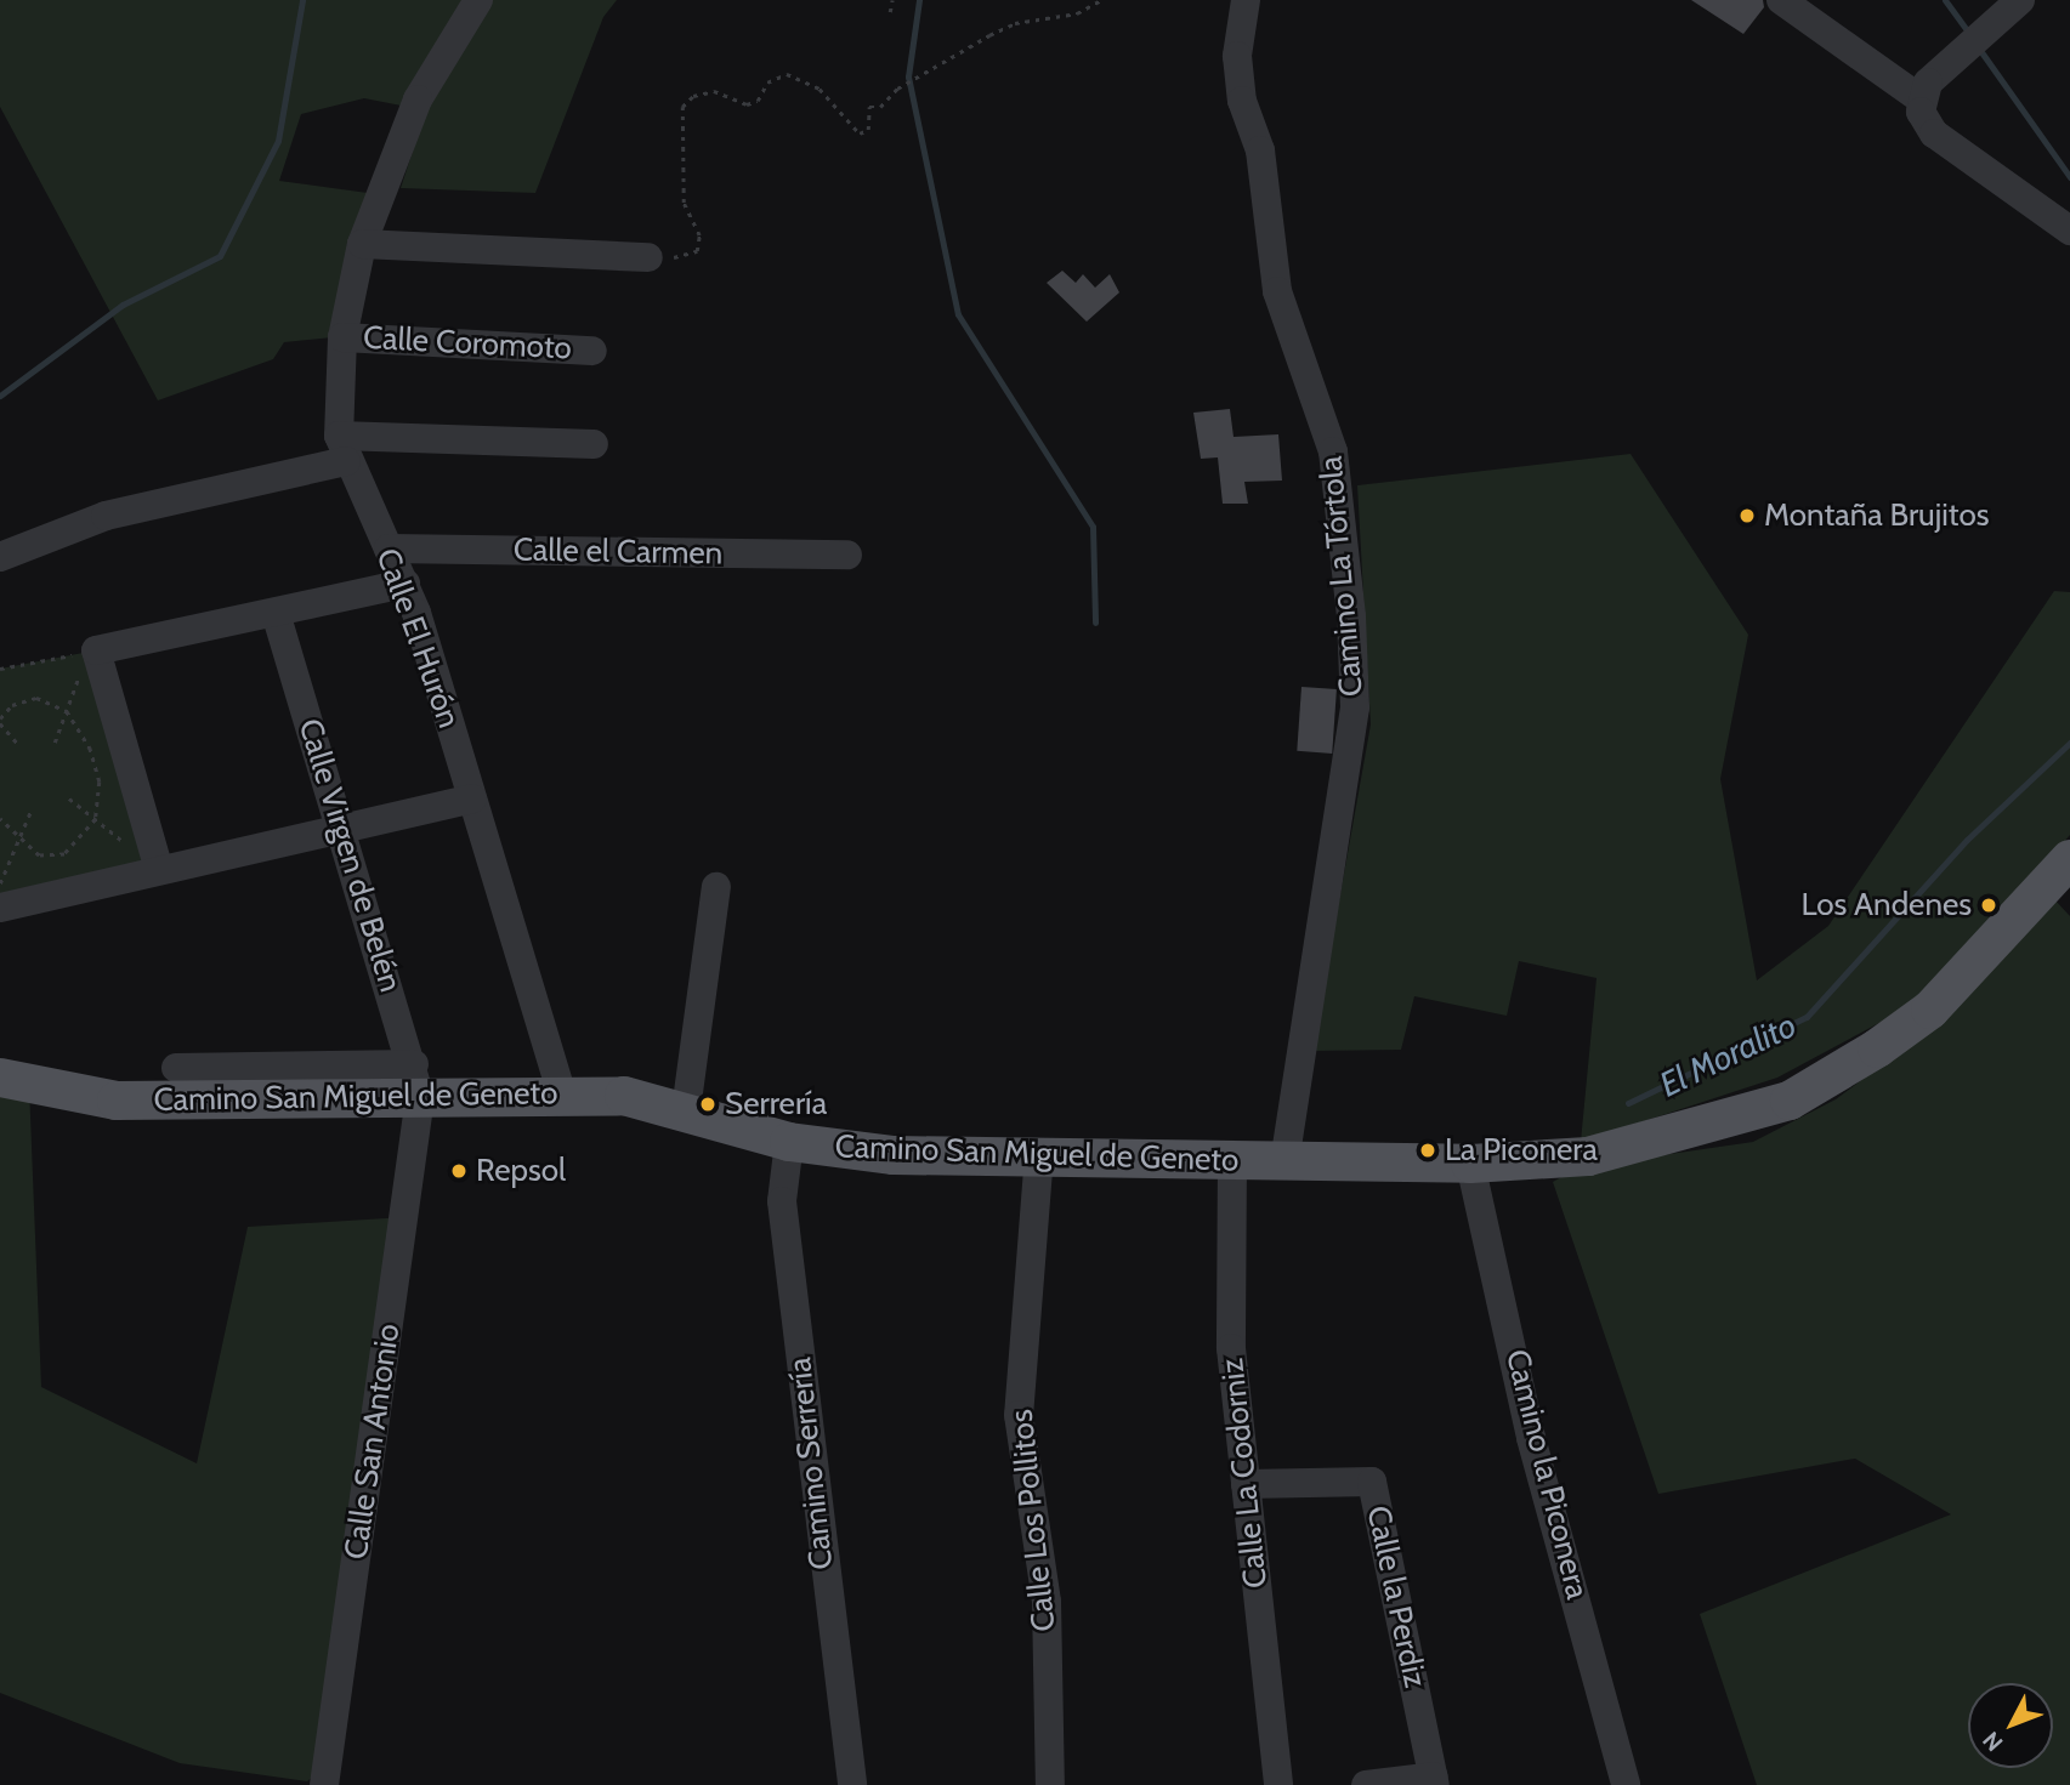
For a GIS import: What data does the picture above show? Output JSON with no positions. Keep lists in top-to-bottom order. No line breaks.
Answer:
{"streets":{"main road":["Camino San Miguel de Geneto"],"street":["Calle Coromoto","Calle el Carmen","Camino La Tórtola","Calle El Hurón","Calle Virgen de Belén","Calle San Antonio","Camino Serrería","Calle La Codorniz","Camino la Piconera","Calle Los Pollitos","Calle la Perdiz"]},"crossings":[["Calle Coromoto","Calle El Hurón"],["Calle el Carmen","Calle El Hurón"],["Camino La Tórtola","Camino San Miguel de Geneto"],["Calle El Hurón","Camino San Miguel de Geneto"],["Calle Virgen de Belén","Camino San Miguel de Geneto"],["Calle Virgen de Belén","Calle San Antonio"],["Camino San Miguel de Geneto","Calle San Antonio"],["Camino San Miguel de Geneto","Camino Serrería"],["Camino San Miguel de Geneto","Calle La Codorniz"],["Camino San Miguel de Geneto","Camino la Piconera"],["Camino San Miguel de Geneto","Calle Los Pollitos"],["Calle La Codorniz","Calle la Perdiz"]],"water":["El Moralito"],"places":["Montaña Brujitos","Los Andenes","Serrería","La Piconera","Repsol"],"north":"bottom left"}
